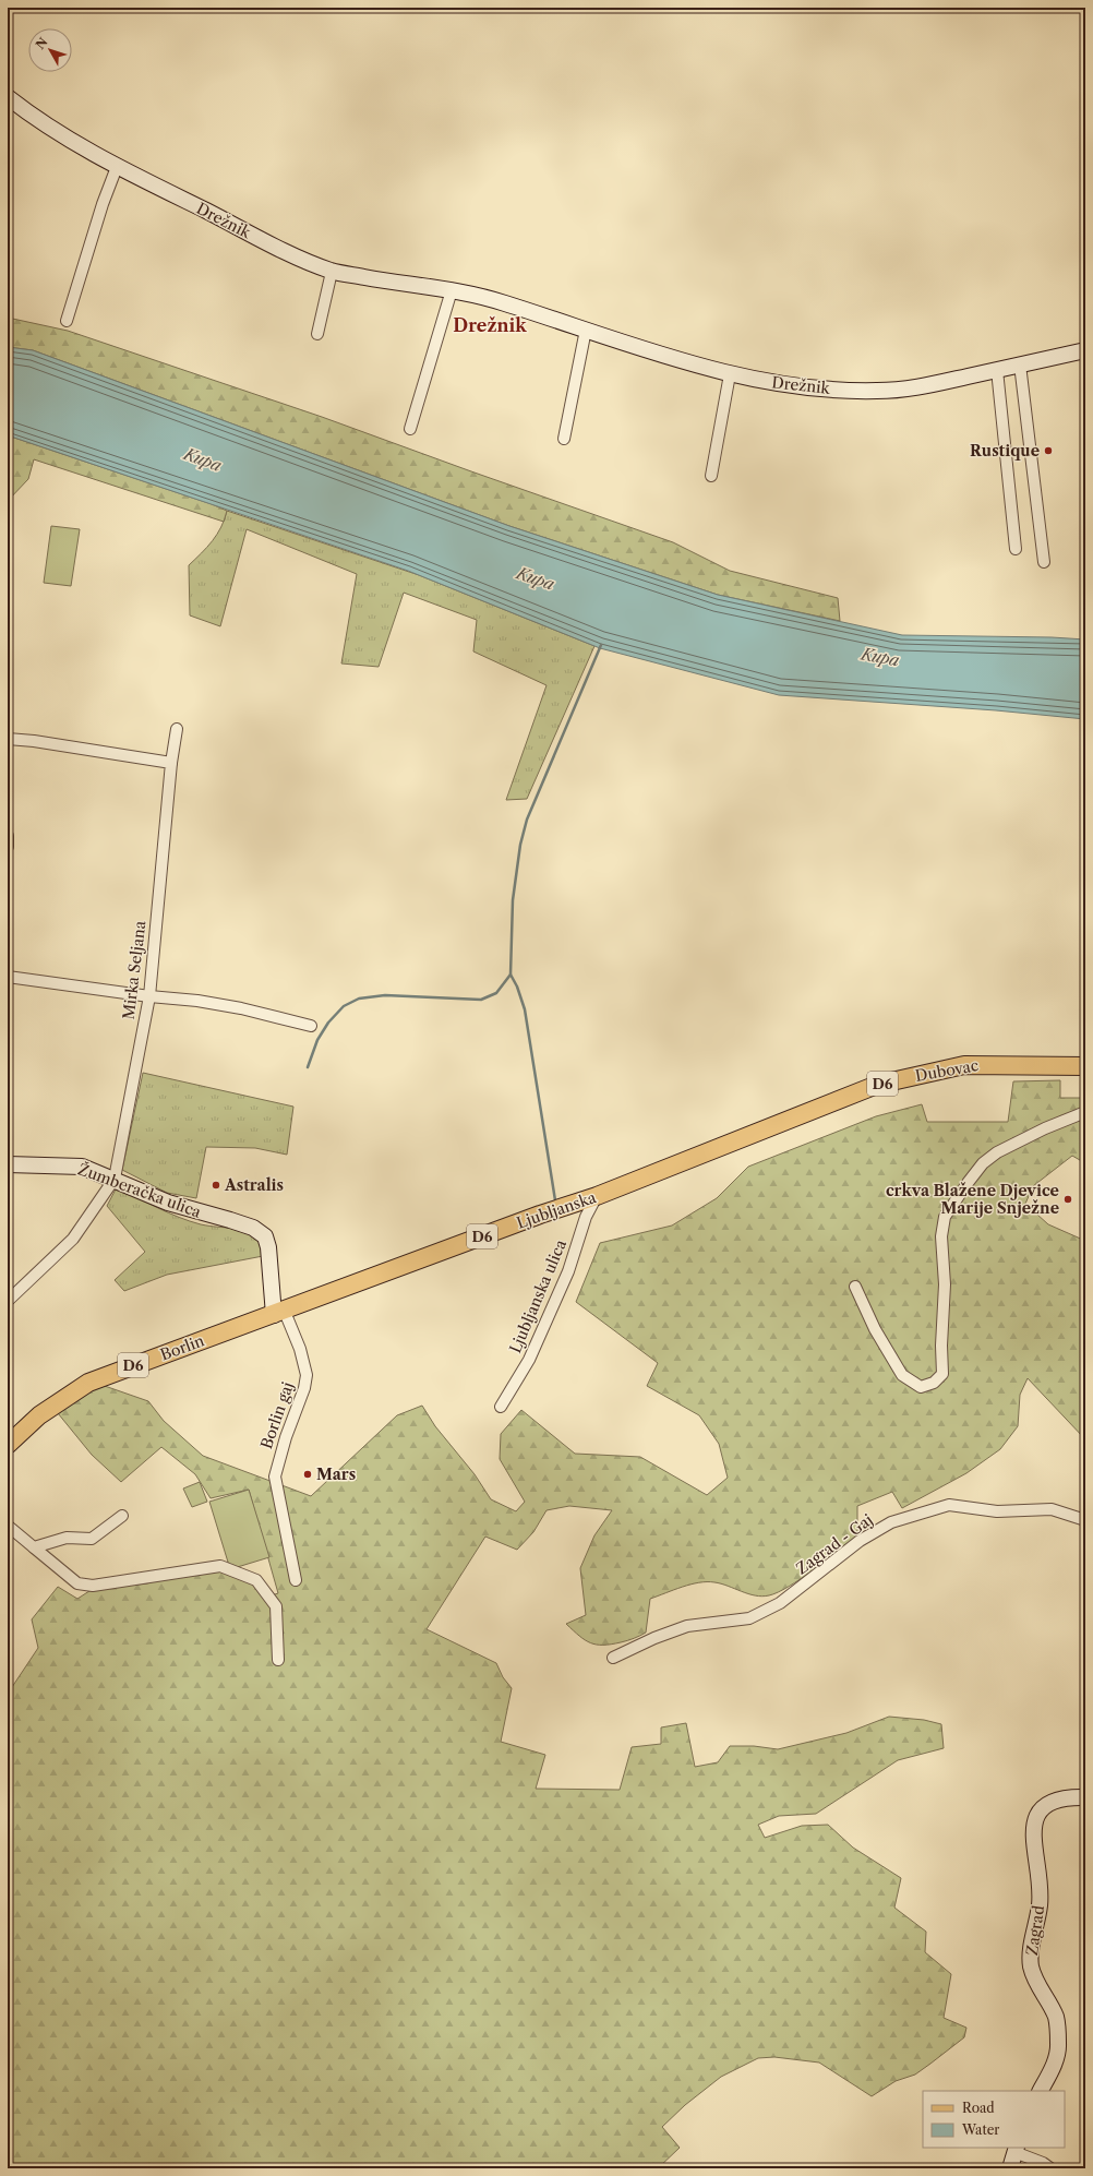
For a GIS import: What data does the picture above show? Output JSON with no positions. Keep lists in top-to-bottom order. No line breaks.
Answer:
{"streets":{"main road":["Dubovac","D6","Ljubljanska","Borlin"],"street":["Drežnik","Mirka Seljana","Žumberačka ulica","Ljubljanska ulica","Borlin gaj","Zagrad - Gaj","Zagrad"]},"crossings":[["Mirka Seljana","Žumberačka ulica"],["Dubovac","Ljubljanska"],["Žumberačka ulica","Ljubljanska"],["Žumberačka ulica","Borlin"],["Žumberačka ulica","Borlin gaj"],["Ljubljanska","Ljubljanska ulica"],["Ljubljanska","Borlin"],["Ljubljanska","Borlin gaj"],["Borlin","Borlin gaj"]],"districts":["Drežnik"],"water":["Kupa"],"places":["Rustique","Astralis","crkva Blažene Djevice Marije Snježne","Mars"],"legend":["Road","Water"],"north":"top left"}
